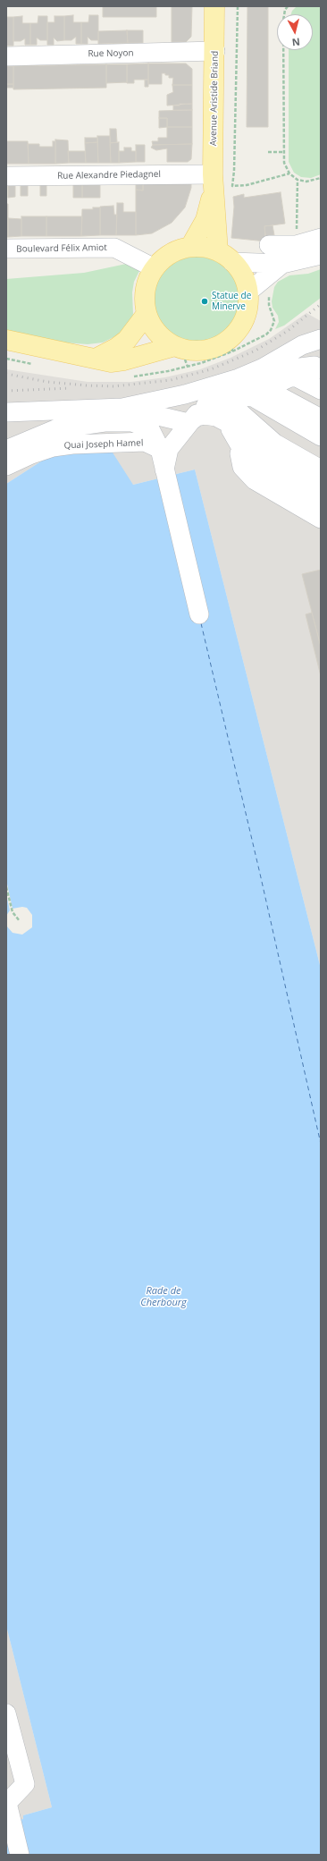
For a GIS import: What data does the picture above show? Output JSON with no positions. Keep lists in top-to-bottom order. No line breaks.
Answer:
{"streets":{"main road":["Avenue Aristide Briand"],"street":["Rue Noyon","Rue Alexandre Piedagnel","Boulevard Félix Amiot","Quai Joseph Hamel"]},"crossings":[["Rue Noyon","Avenue Aristide Briand"],["Avenue Aristide Briand","Rue Alexandre Piedagnel"],["Avenue Aristide Briand","Boulevard Félix Amiot"]],"water":["Rade de Cherbourg"],"places":["Statue de Minerve"],"north":"bottom"}
